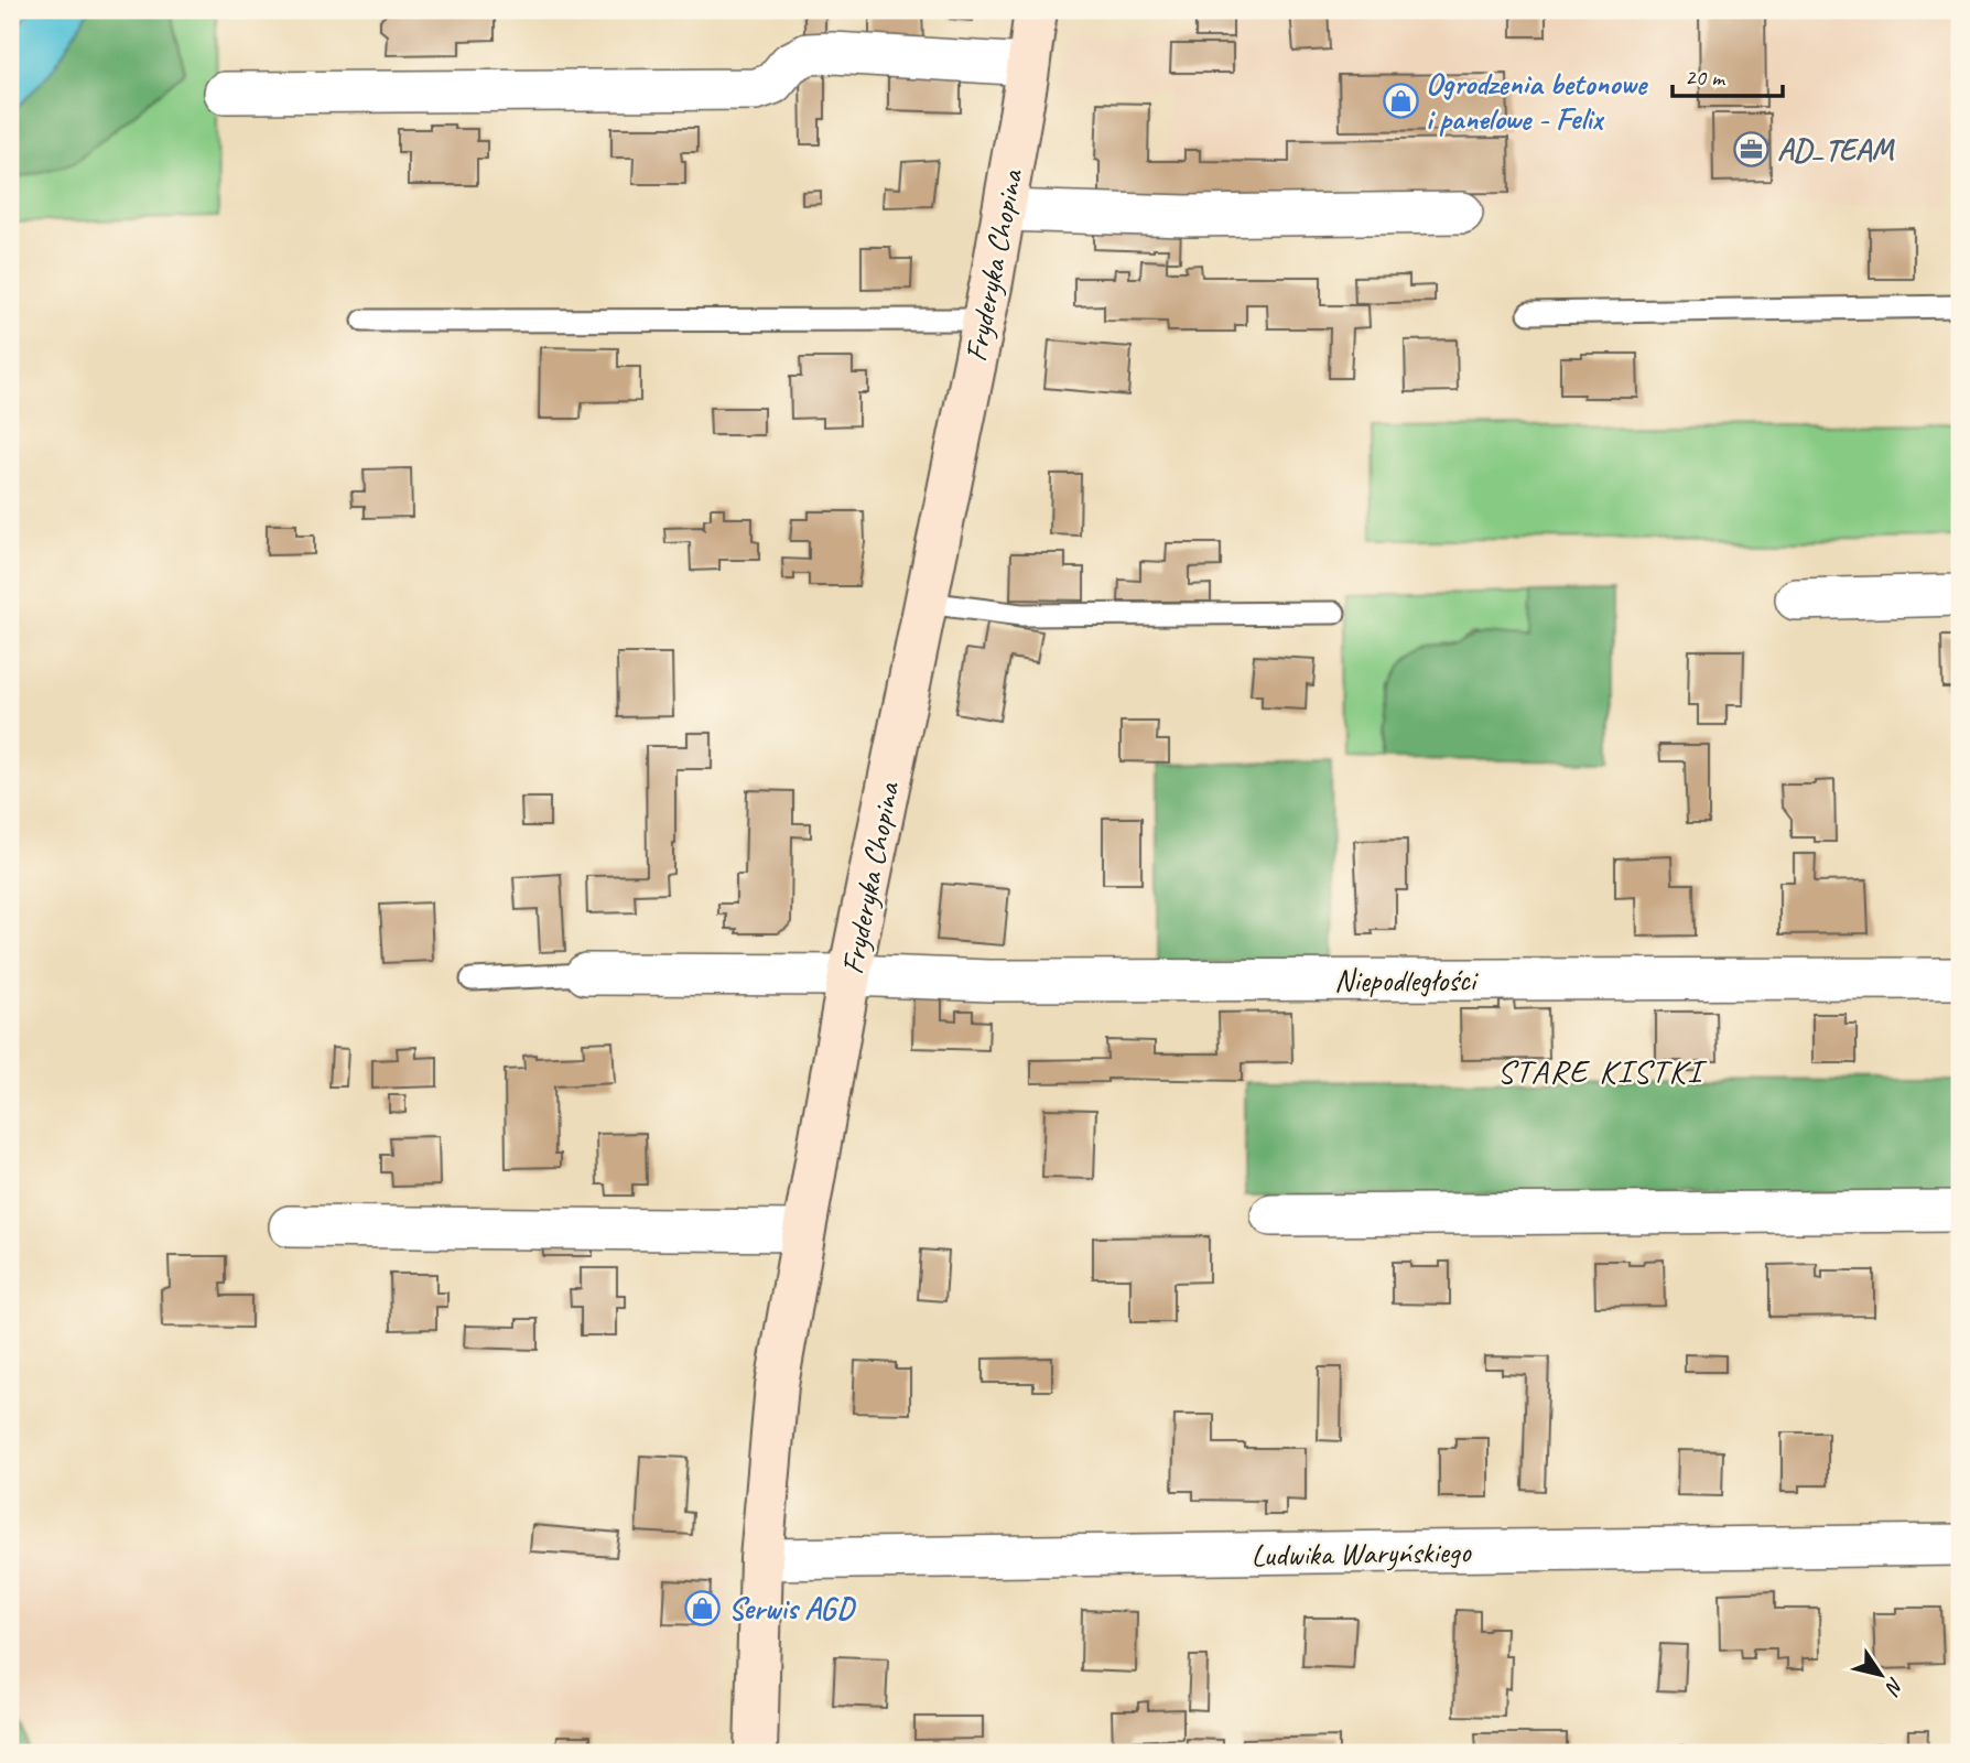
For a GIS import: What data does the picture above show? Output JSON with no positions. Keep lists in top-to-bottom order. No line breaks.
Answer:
{"streets":{"main road":["Fryderyka Chopina"],"street":["Niepodległości","Ludwika Waryńskiego"]},"crossings":[["Fryderyka Chopina","Niepodległości"],["Fryderyka Chopina","Ludwika Waryńskiego"]],"districts":["STARE KISTKI"],"places":{"shop":["Ogrodzenia betonowe i panelowe - Felix","Serwis AGD"],"office":["AD_TEAM"]},"scale_bar":"20 m","north":"bottom right"}
